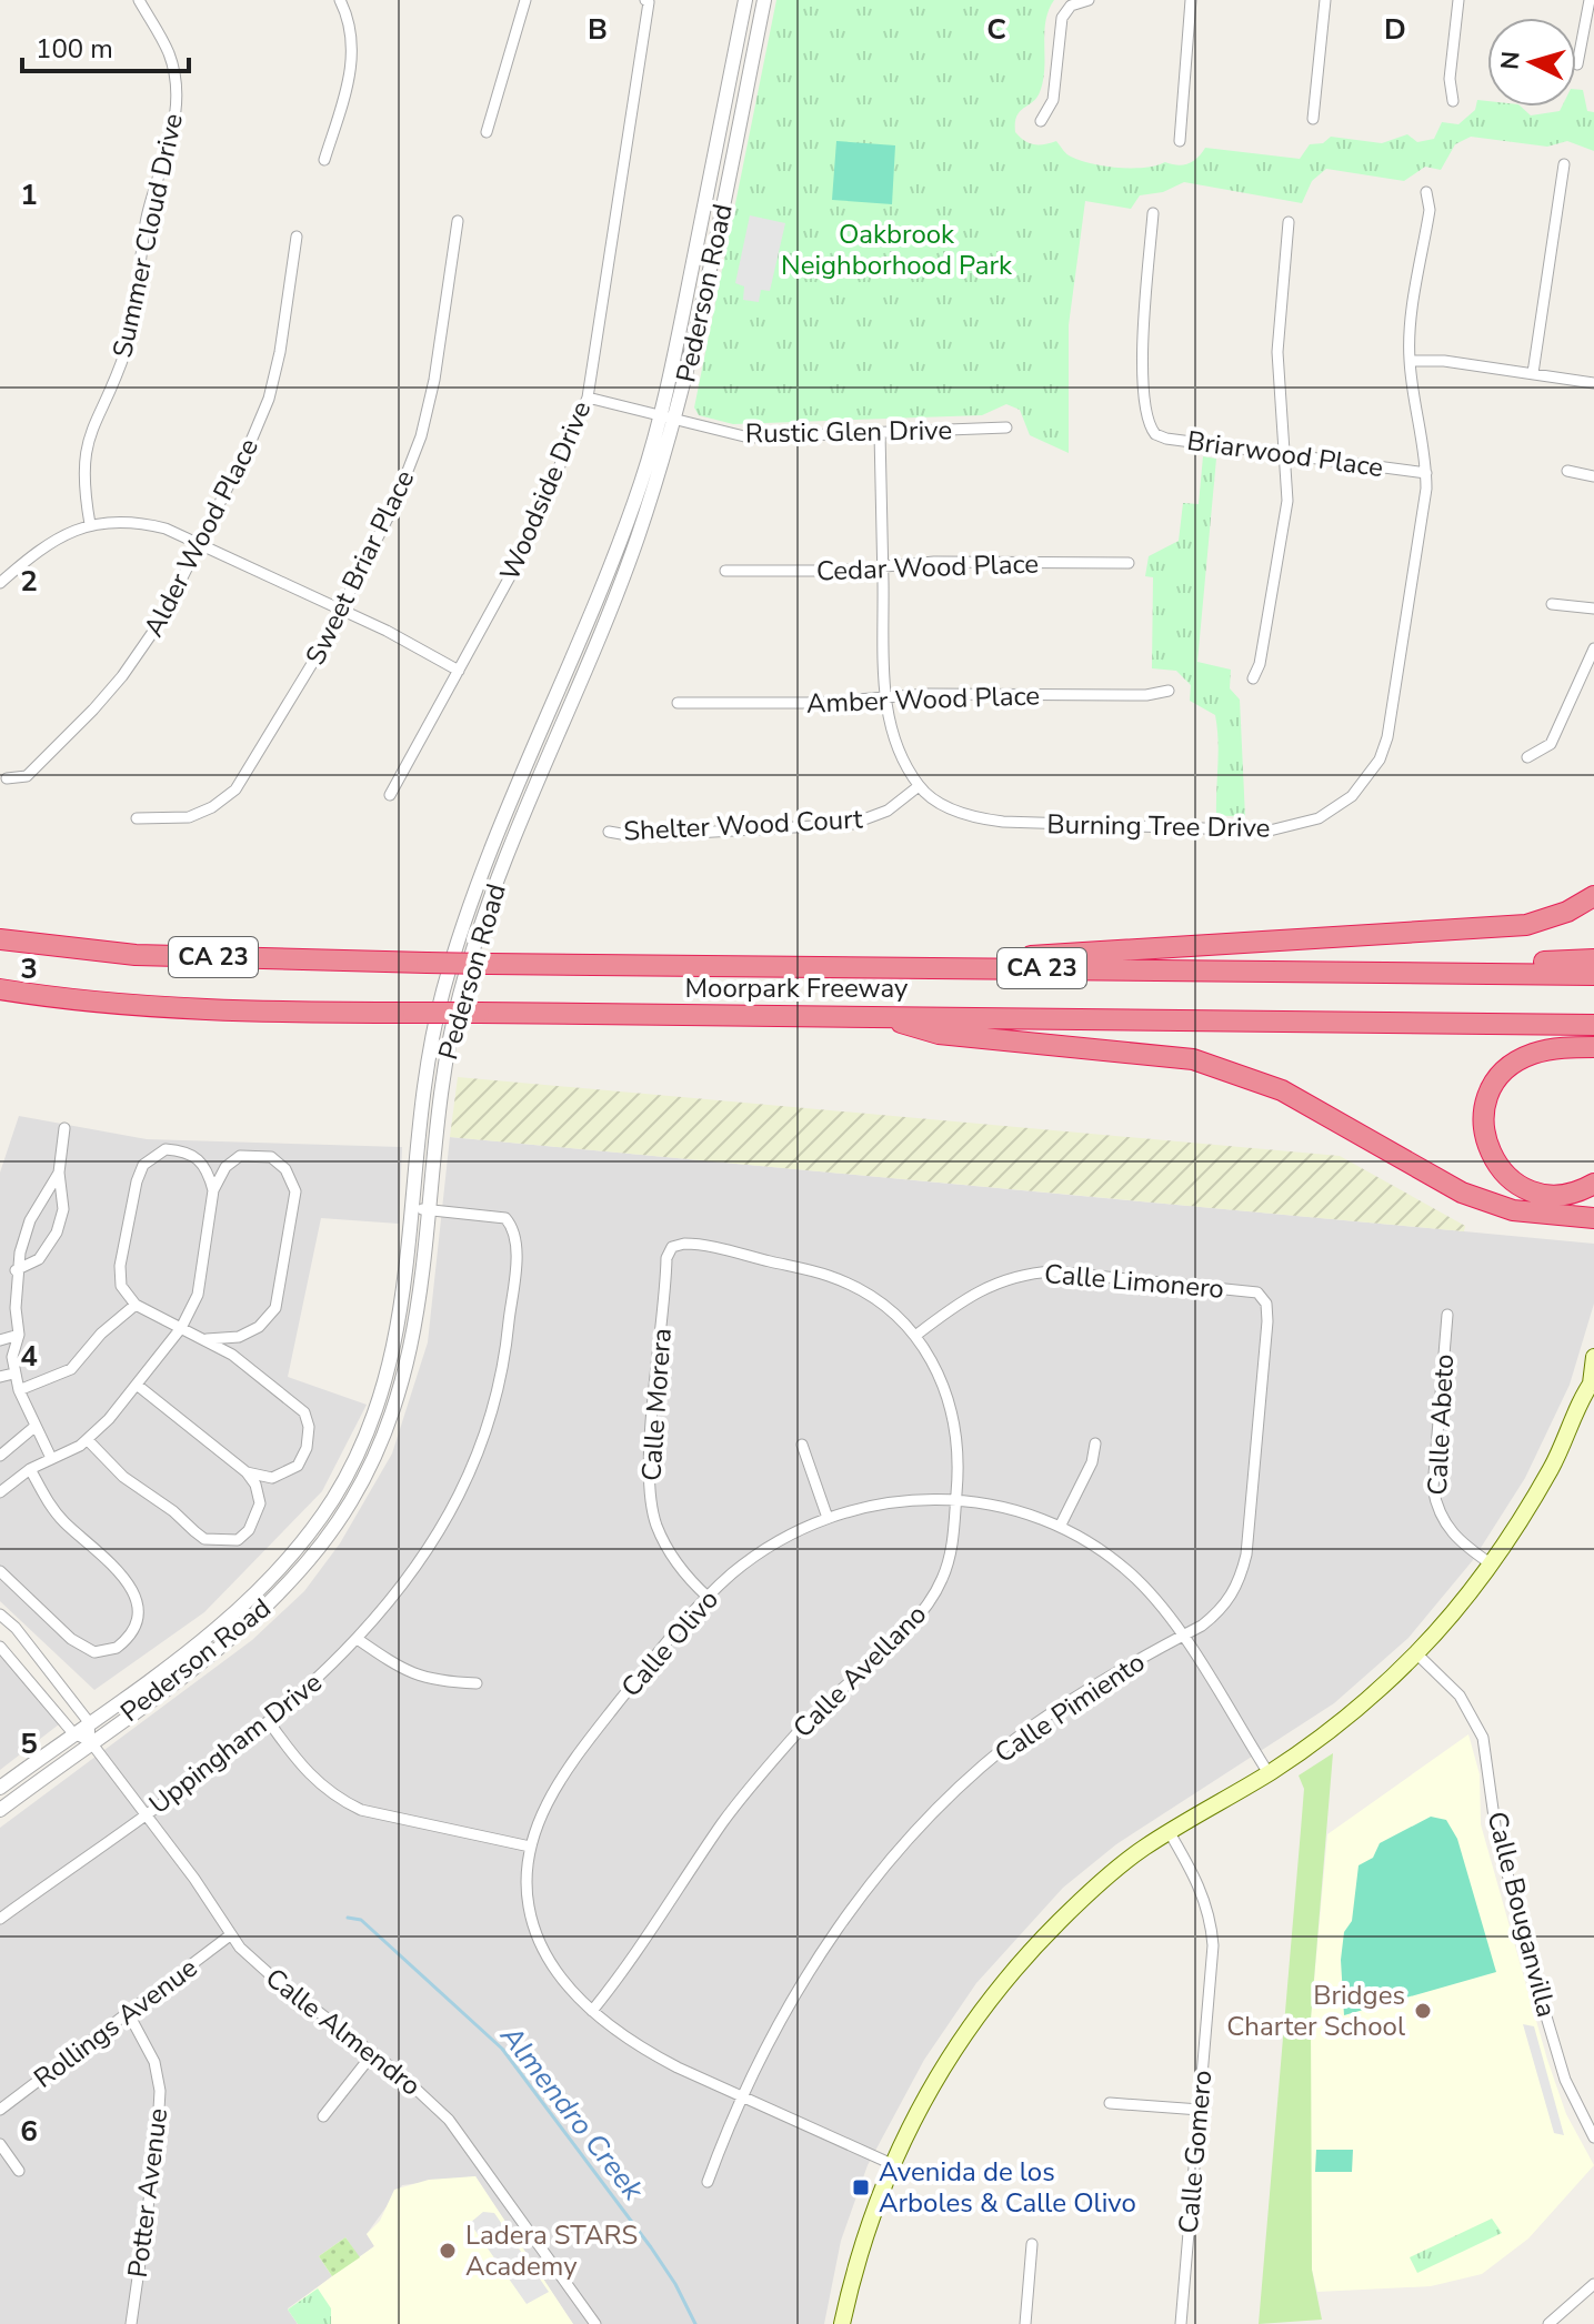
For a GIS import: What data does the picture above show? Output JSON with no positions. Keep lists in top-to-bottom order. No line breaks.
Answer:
{"streets":{"highway":["CA 23","Moorpark Freeway"],"street":["Summer Cloud Drive","Pederson Road","Rustic Glen Drive","Briarwood Place","Woodside Drive","Alder Wood Place","Sweet Briar Place","Cedar Wood Place","Amber Wood Place","Shelter Wood Court","Burning Tree Drive","Calle Limonero","Calle Morera","Calle Abeto","Calle Olivo","Calle Avellano","Calle Pimiento","Uppingham Drive","Calle Bouganvilla","Rollings Avenue","Calle Almendro","Calle Gomero","Potter Avenue"]},"crossings":[["Pederson Road","Rustic Glen Drive"],["Pederson Road","Uppingham Drive"],["Pederson Road","Calle Almendro"],["Rustic Glen Drive","Woodside Drive"],["Rustic Glen Drive","Burning Tree Drive"],["Briarwood Place","Burning Tree Drive"],["Cedar Wood Place","Burning Tree Drive"],["Amber Wood Place","Burning Tree Drive"],["Shelter Wood Court","Burning Tree Drive"],["Calle Limonero","Calle Avellano"],["Calle Limonero","Calle Pimiento"],["Calle Morera","Calle Olivo"],["Calle Morera","Calle Avellano"],["Calle Olivo","Calle Avellano"],["Calle Olivo","Calle Pimiento"],["Uppingham Drive","Calle Almendro"],["Rollings Avenue","Calle Almendro"],["Rollings Avenue","Potter Avenue"]],"water":["Almendro Creek"],"parks":["Oakbrook Neighborhood Park"],"places":{"other":["Bridges Charter School","Ladera STARS Academy"],"transit":["Avenida de los Arboles & Calle Olivo"]},"scale_bar":"100 m","north":"left","grid":{"columns":["B","C","D"],"rows":["1","2","3","4","5","6"]}}
